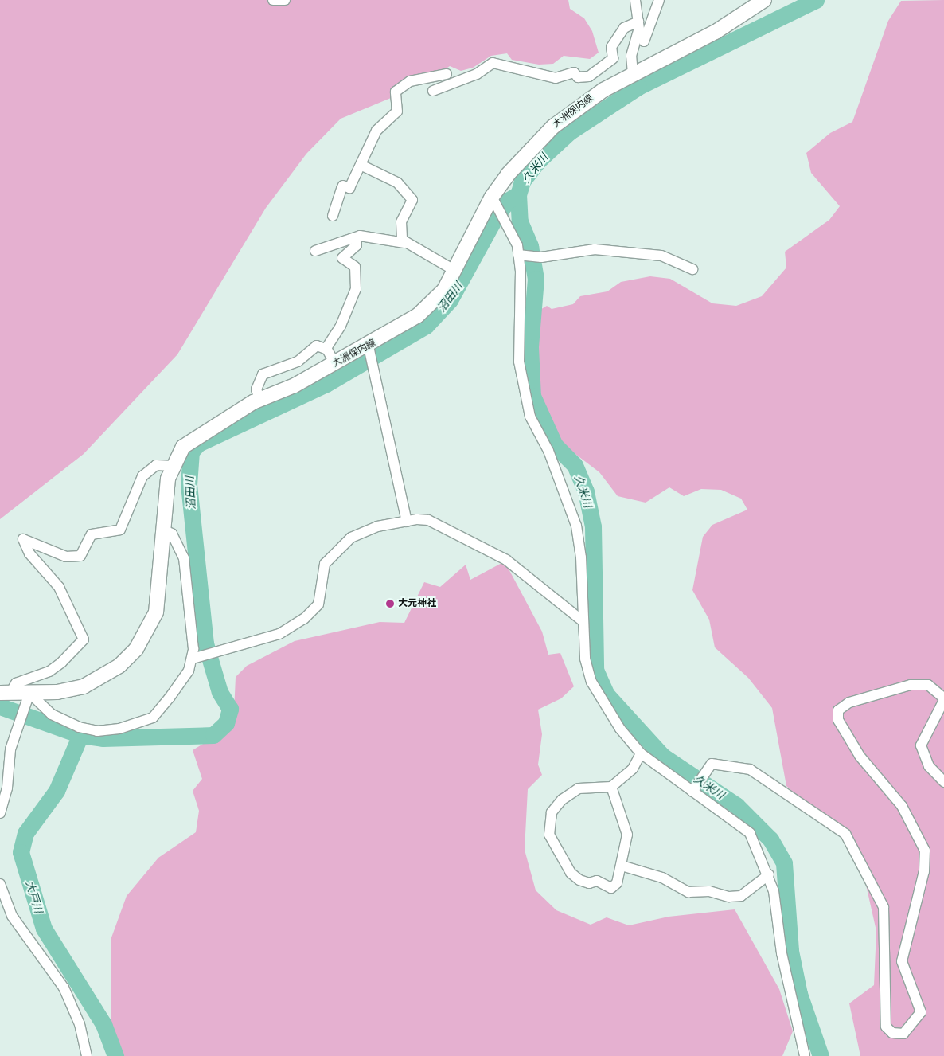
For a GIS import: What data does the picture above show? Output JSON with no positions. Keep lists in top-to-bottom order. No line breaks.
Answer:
{"streets":{"main road":["大洲保内線"]},"water":["久米川","沼田川","大戸川"],"places":["大元神社"]}
